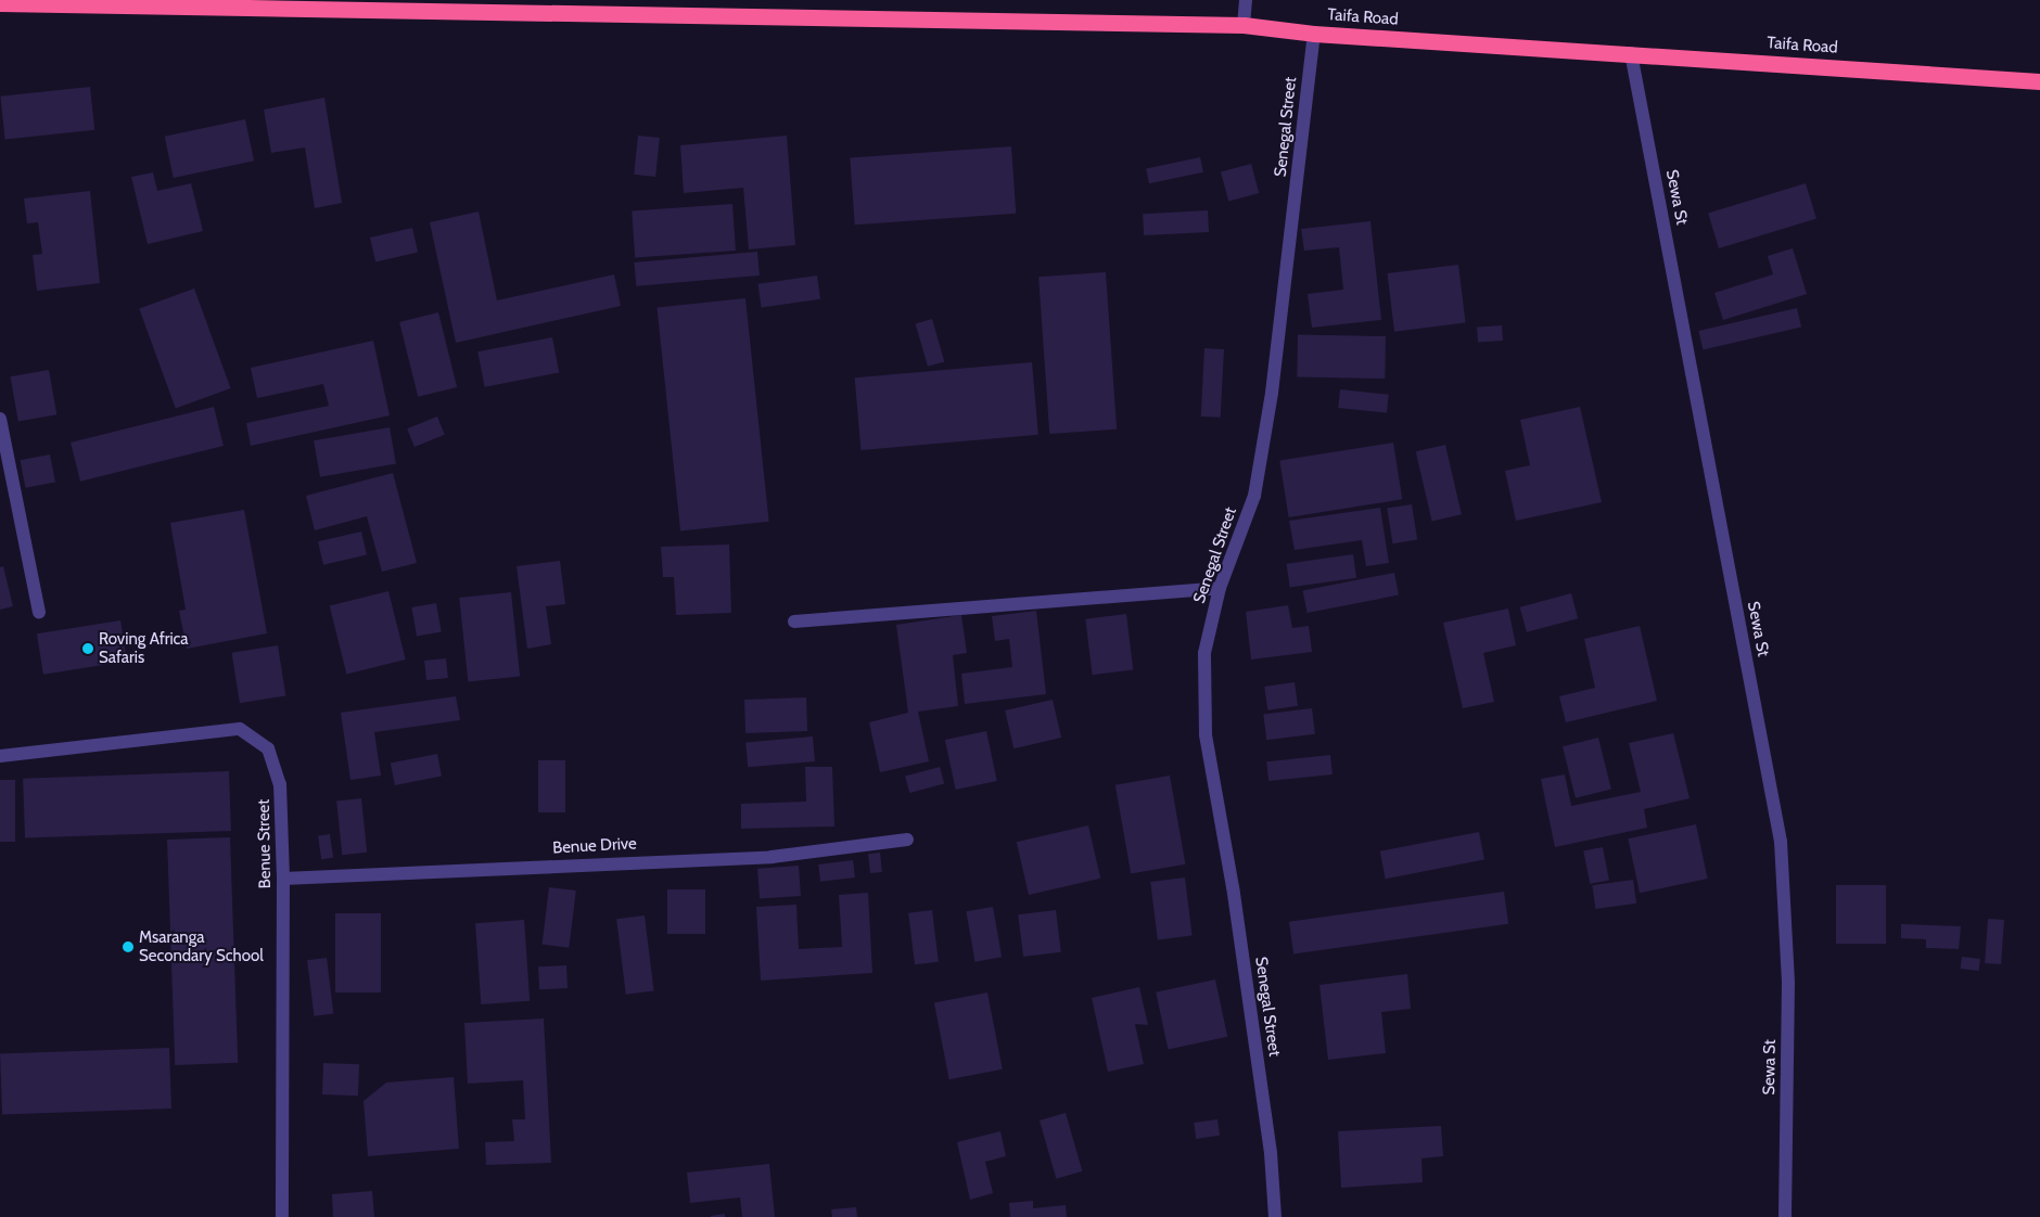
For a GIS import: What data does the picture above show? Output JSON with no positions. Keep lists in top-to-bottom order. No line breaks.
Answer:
{"streets":{"highway":["Taifa Road"],"street":["Senegal Street","Sewa St","Benue Street","Benue Drive"]},"crossings":[["Taifa Road","Senegal Street"],["Taifa Road","Sewa St"],["Benue Street","Benue Drive"]],"places":["Roving Africa Safaris","Msaranga Secondary School"]}
